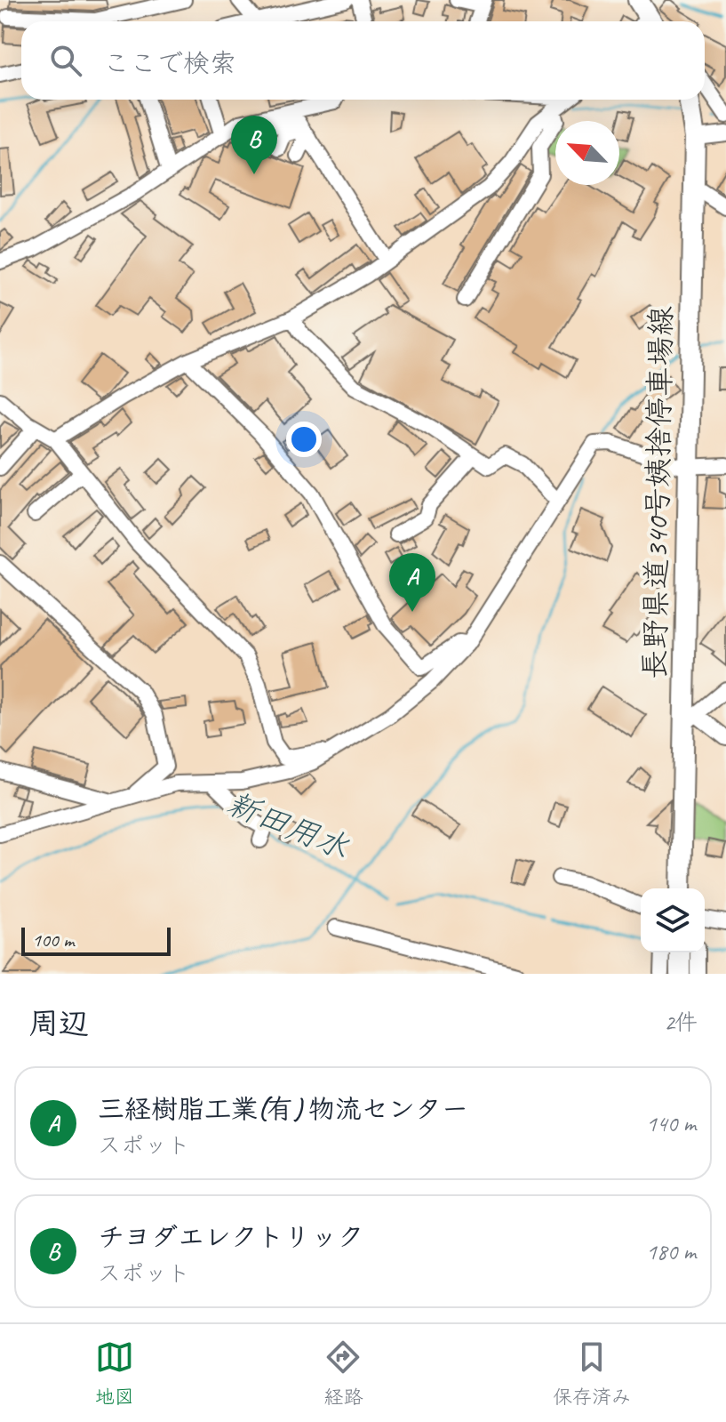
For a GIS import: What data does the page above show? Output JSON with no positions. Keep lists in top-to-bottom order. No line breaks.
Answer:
{"streets":{"main road":["長野県道340号姨捨停車場線"]},"water":["新田用水"],"scale_bar":"100 m","north":"top left","page":{"search":"ここで検索","pins":["B","A"],"scale":"100 m","heading":["周辺","2件"],"list":[{"mark":"A","name":"三経樹脂工業(有) 物流センター","note":"スポット","value":"140 m"},{"mark":"B","name":"チヨダエレクトリック","note":"スポット","value":"180 m"}],"nav":["地図","経路","保存済み"]}}
